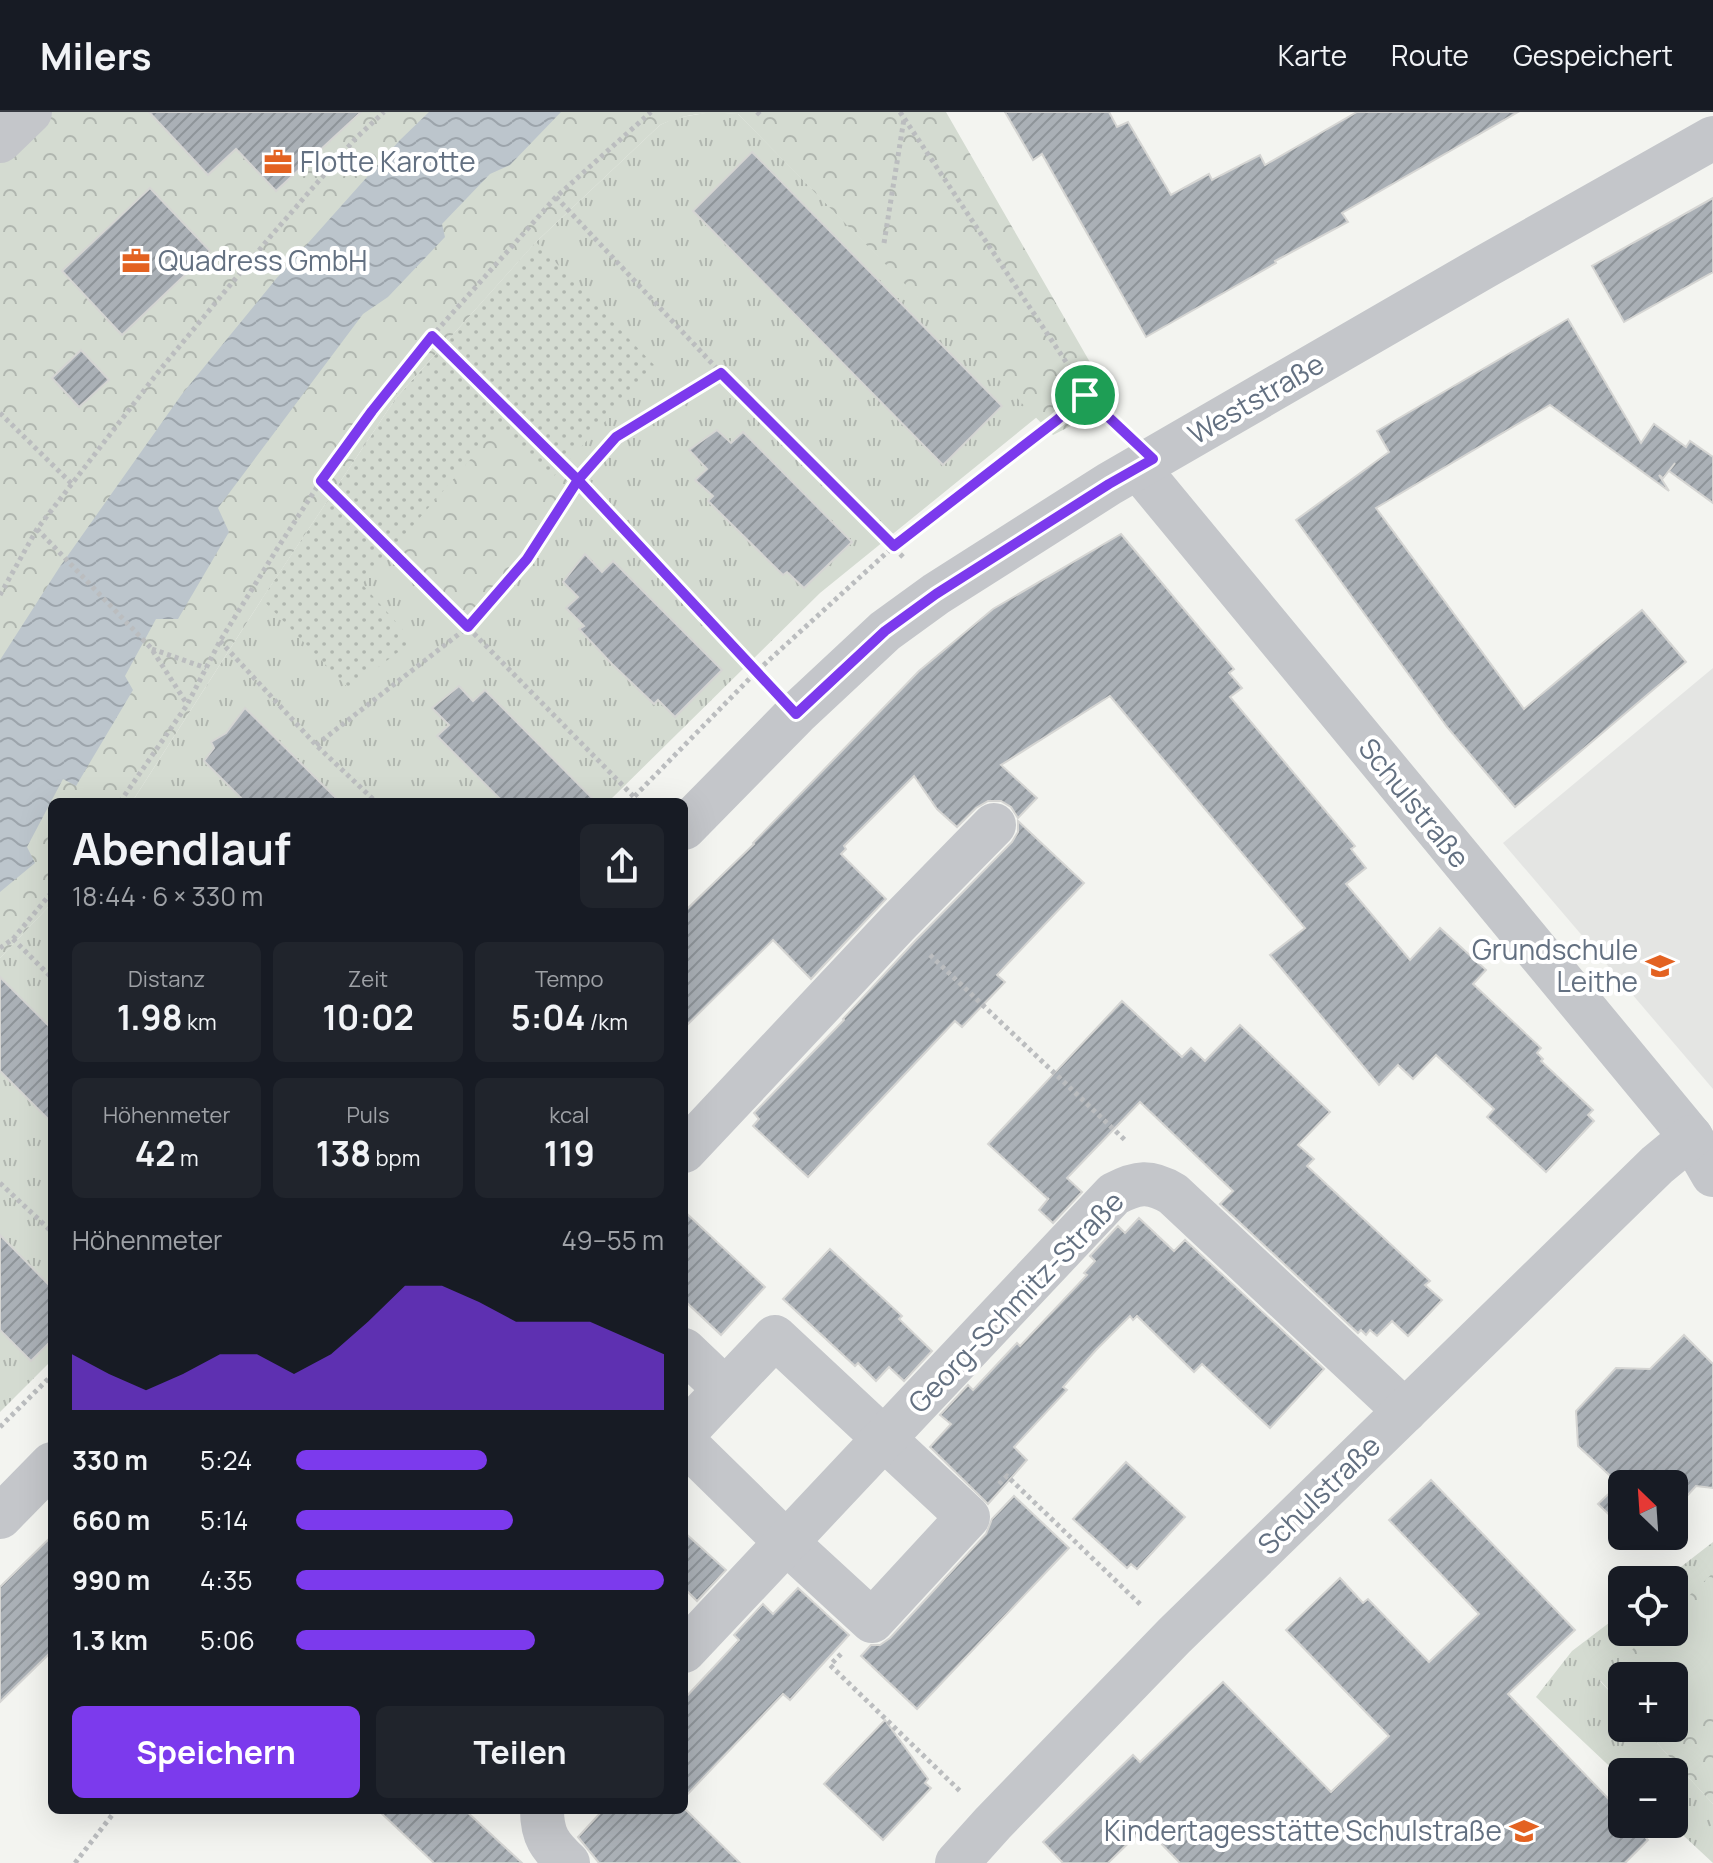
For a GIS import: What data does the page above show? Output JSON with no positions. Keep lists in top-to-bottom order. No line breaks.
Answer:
{"streets":{"street":["Weststraße","Schulstraße","Georg-Schmitz-Straße"]},"crossings":[["Weststraße","Schulstraße"],["Schulstraße","Georg-Schmitz-Straße"]],"places":{"office":["Flotte Karotte","Quadress GmbH"],"school or university":["Grundschule Leithe","Kindertagesstätte Schulstraße"]},"north":"top left","page":{"header":"Milers","nav":["Karte","Route","Gespeichert"],"heading":["Abendlauf","18:44 · 6 × 330 m"],"stats":[["Distanz","1.98 km"],["Zeit","10:02"],["Tempo","5:04 /km"],["Höhenmeter","42 m"],["Puls","138 bpm"],["kcal","119"]],"chart":["Höhenmeter","49–55 m"],"list":[{"name":"330 m","note":"5:24"},{"name":"660 m","note":"5:14"},{"name":"990 m","note":"4:35"},{"name":"1.3 km","note":"5:06"}],"map_buttons":["+","−"],"buttons":["Speichern","Teilen"]}}
